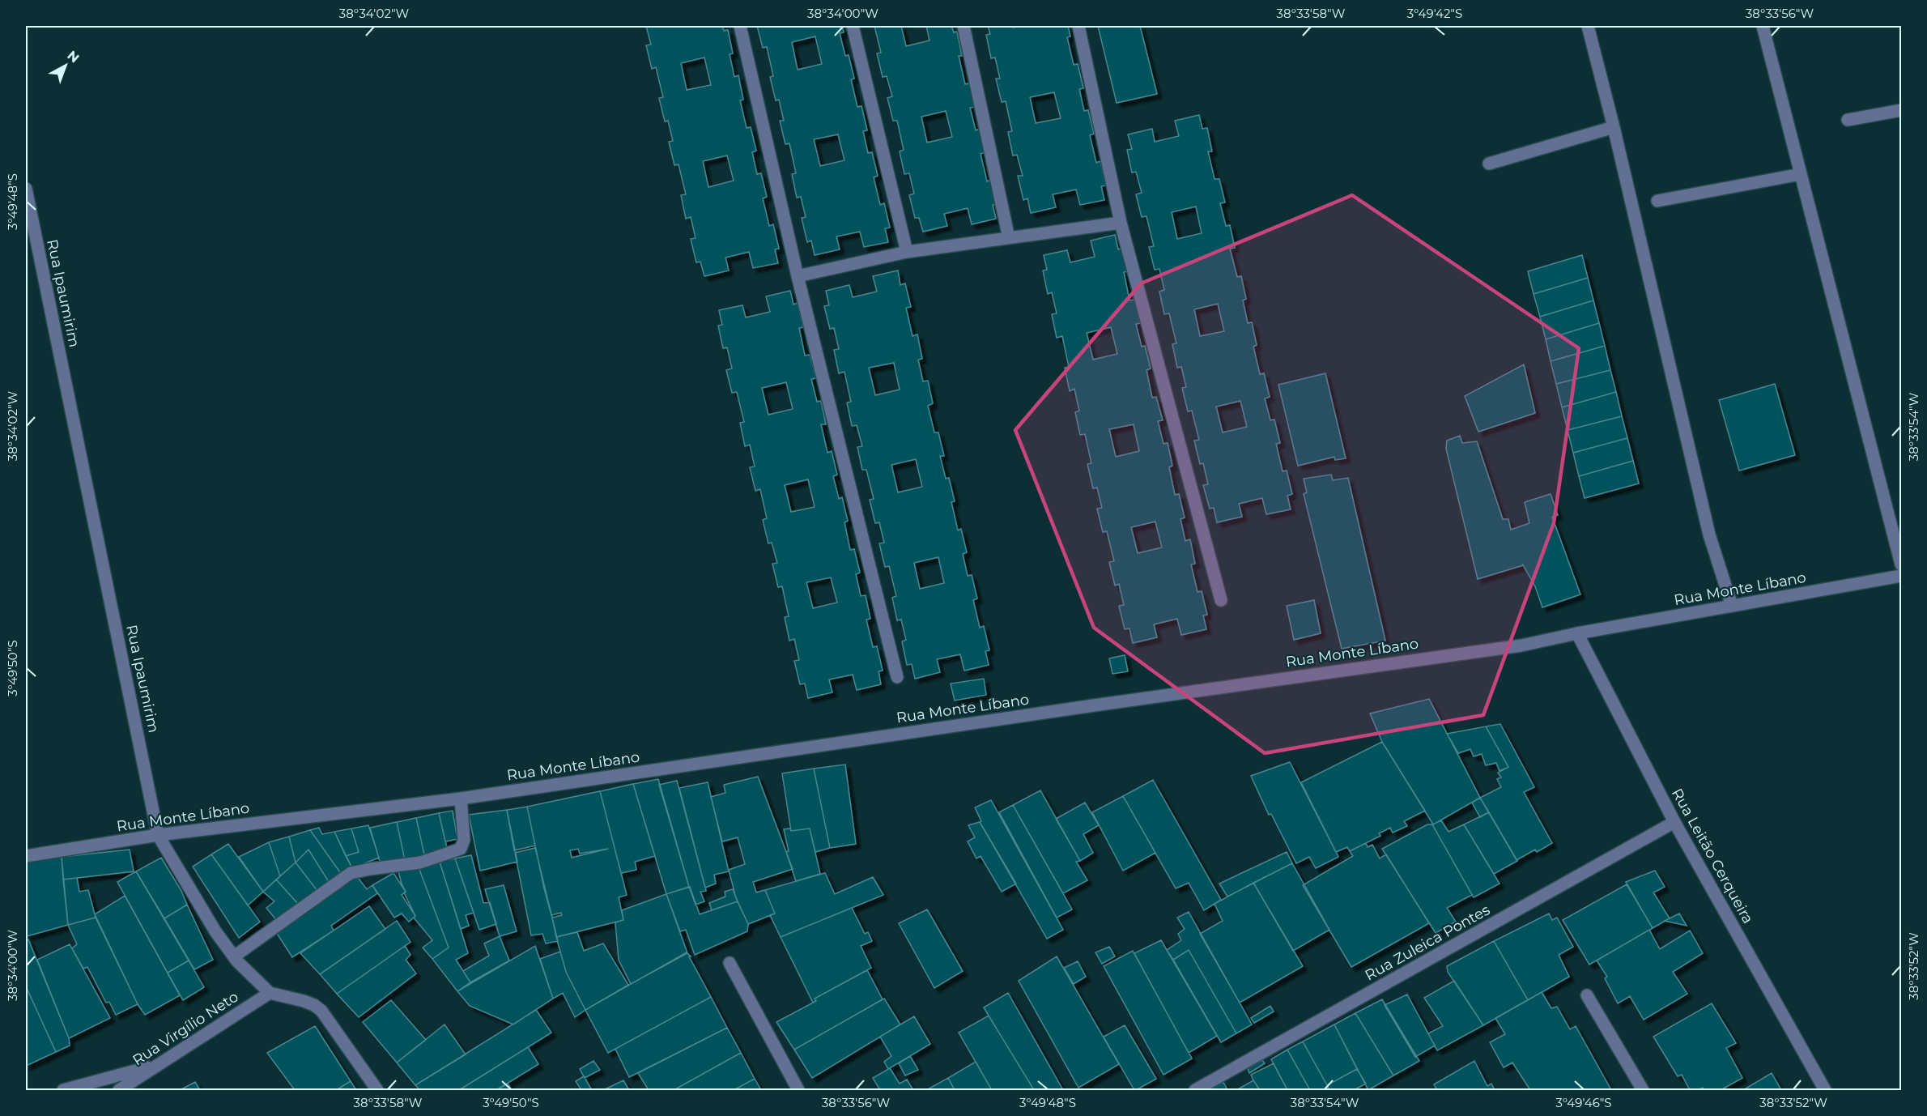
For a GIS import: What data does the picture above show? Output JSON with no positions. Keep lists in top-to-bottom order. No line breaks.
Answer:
{"streets":{"street":["Rua Ipaumirim","Rua Monte Líbano","Rua Leitão Cerqueira","Rua Zuleica Pontes","Rua Virgílio Neto"]},"crossings":[["Rua Ipaumirim","Rua Monte Líbano"],["Rua Ipaumirim","Rua Virgílio Neto"],["Rua Monte Líbano","Rua Leitão Cerqueira"],["Rua Leitão Cerqueira","Rua Zuleica Pontes"]],"north":"top right","coordinates":["38°34'02\"W","38°34'00\"W","38°33'58\"W","3°49'42\"S","38°33'56\"W","3°49'48\"S","38°33'54\"W","3°49'50\"S","38°33'52\"W","3°49'46\"S"]}
